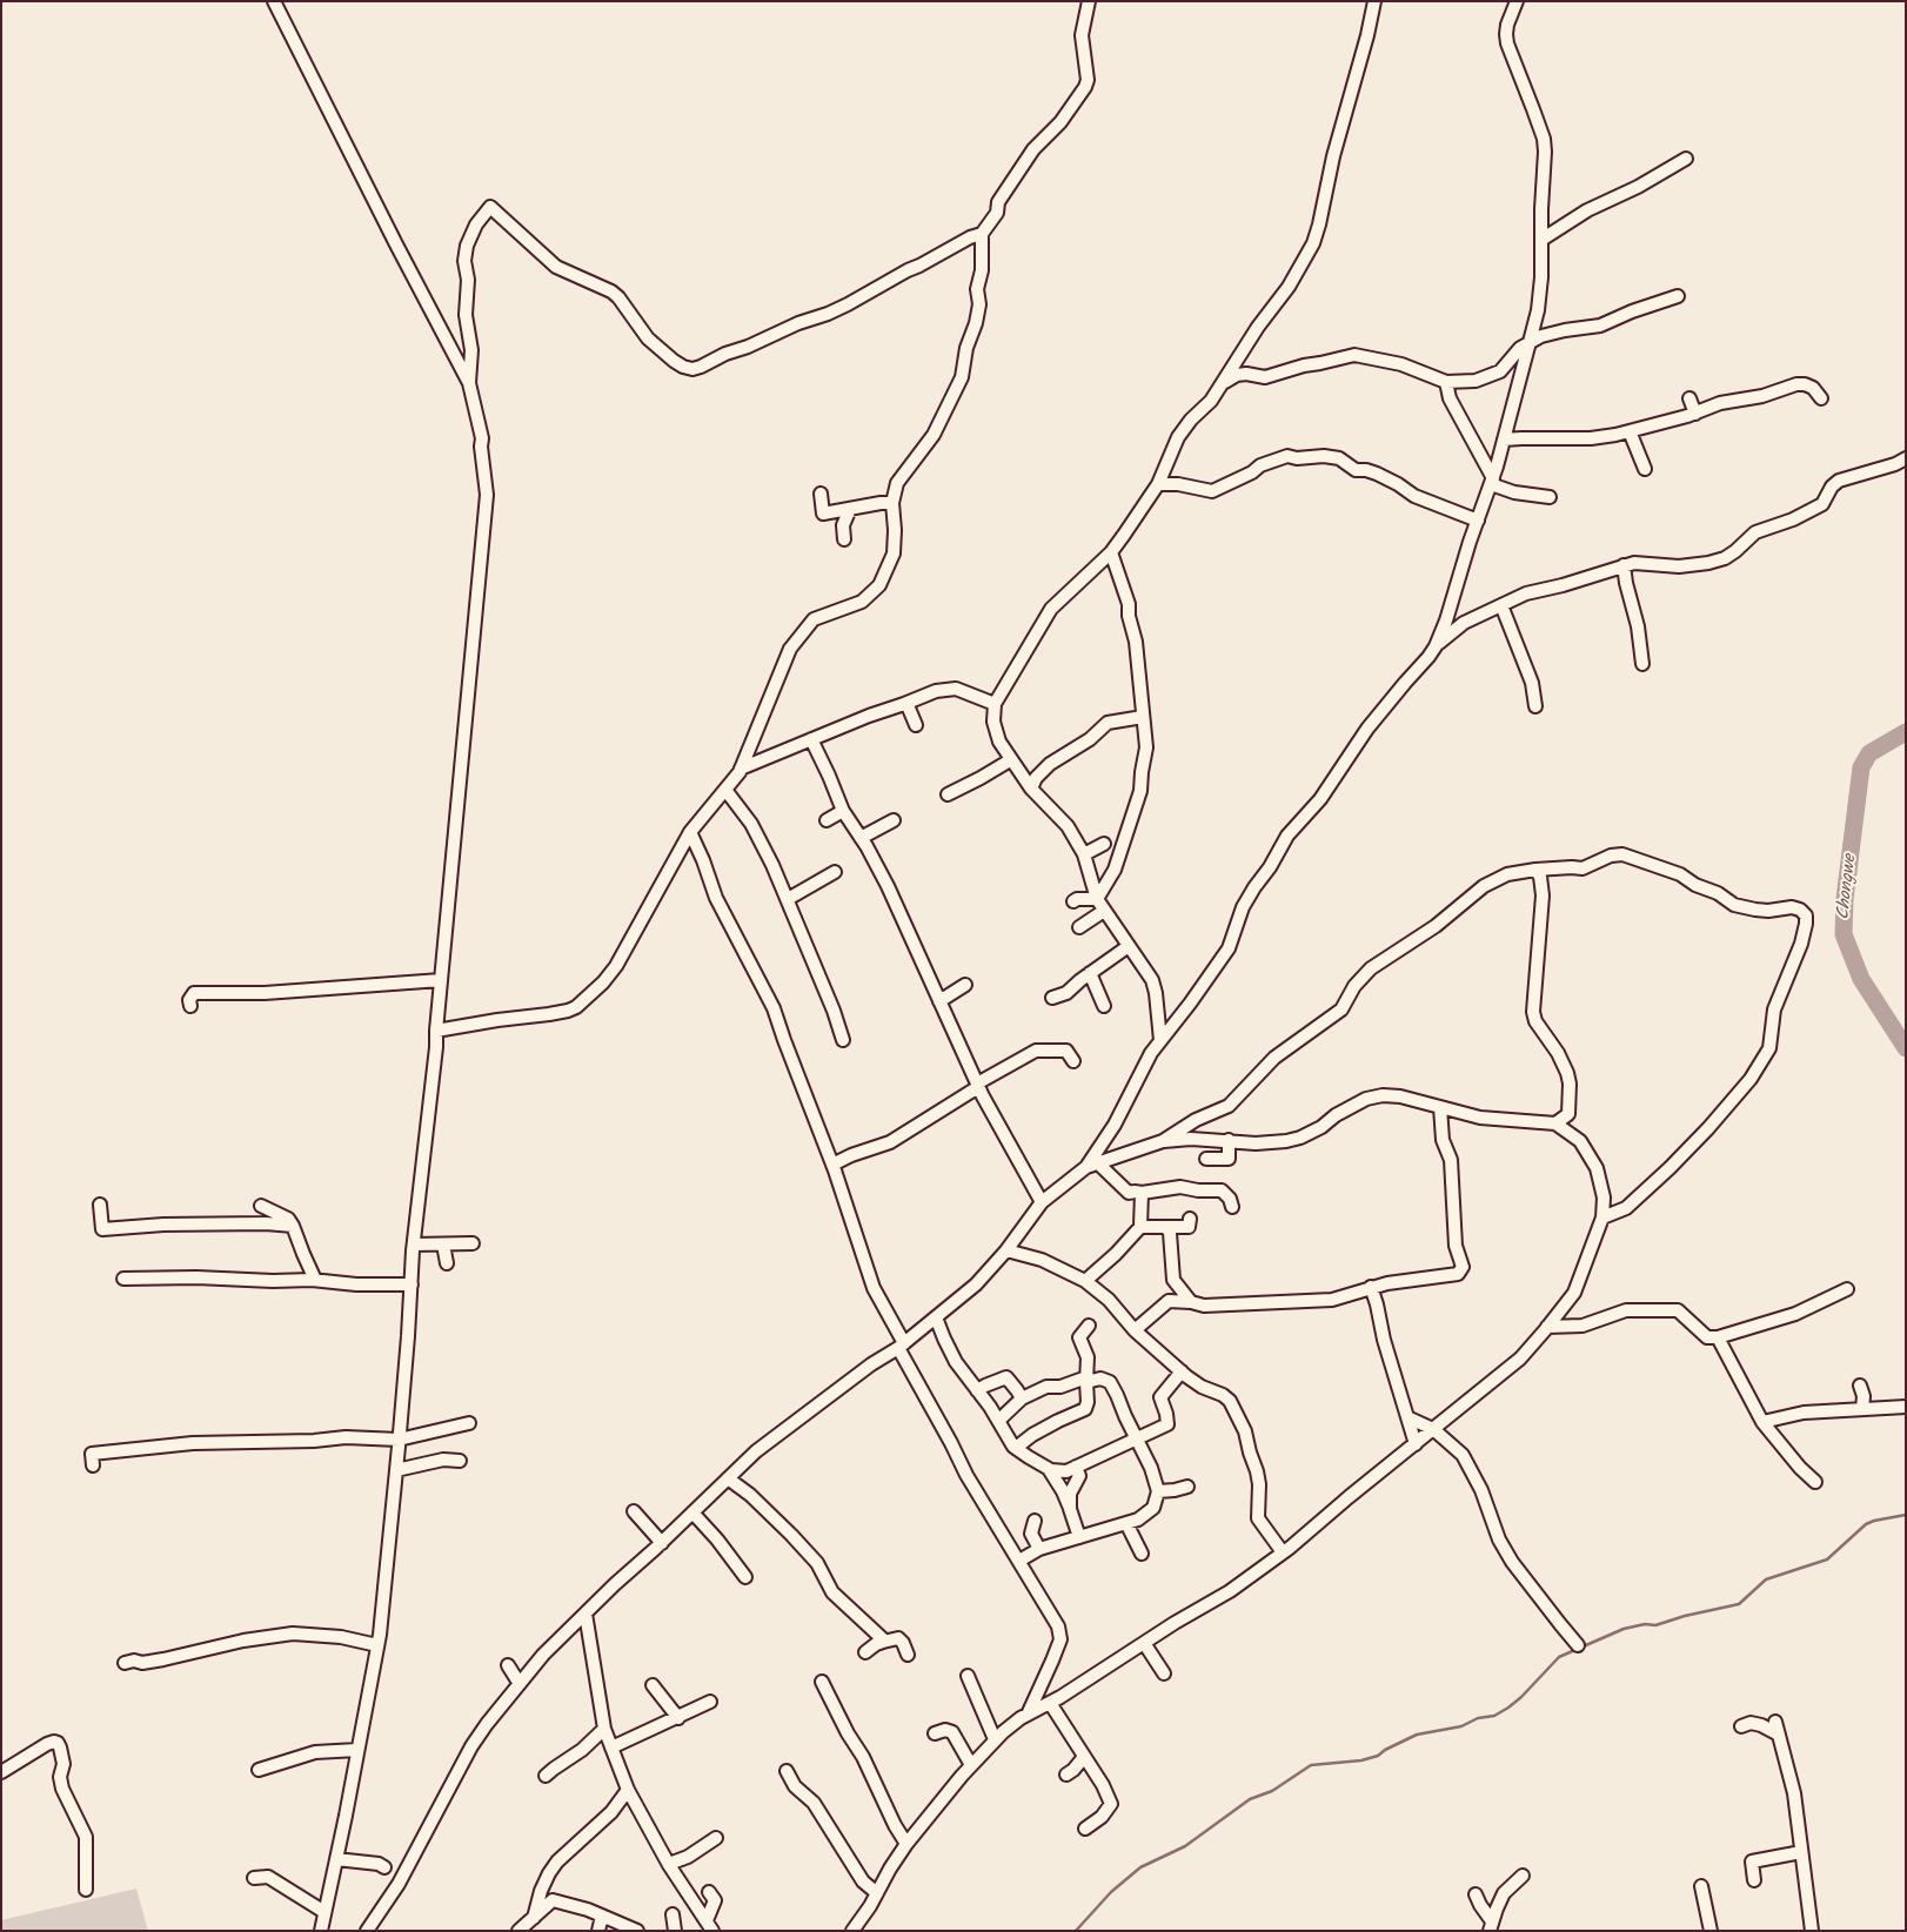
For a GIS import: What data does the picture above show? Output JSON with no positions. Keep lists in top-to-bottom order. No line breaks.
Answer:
{"water":["Chongwe"]}
